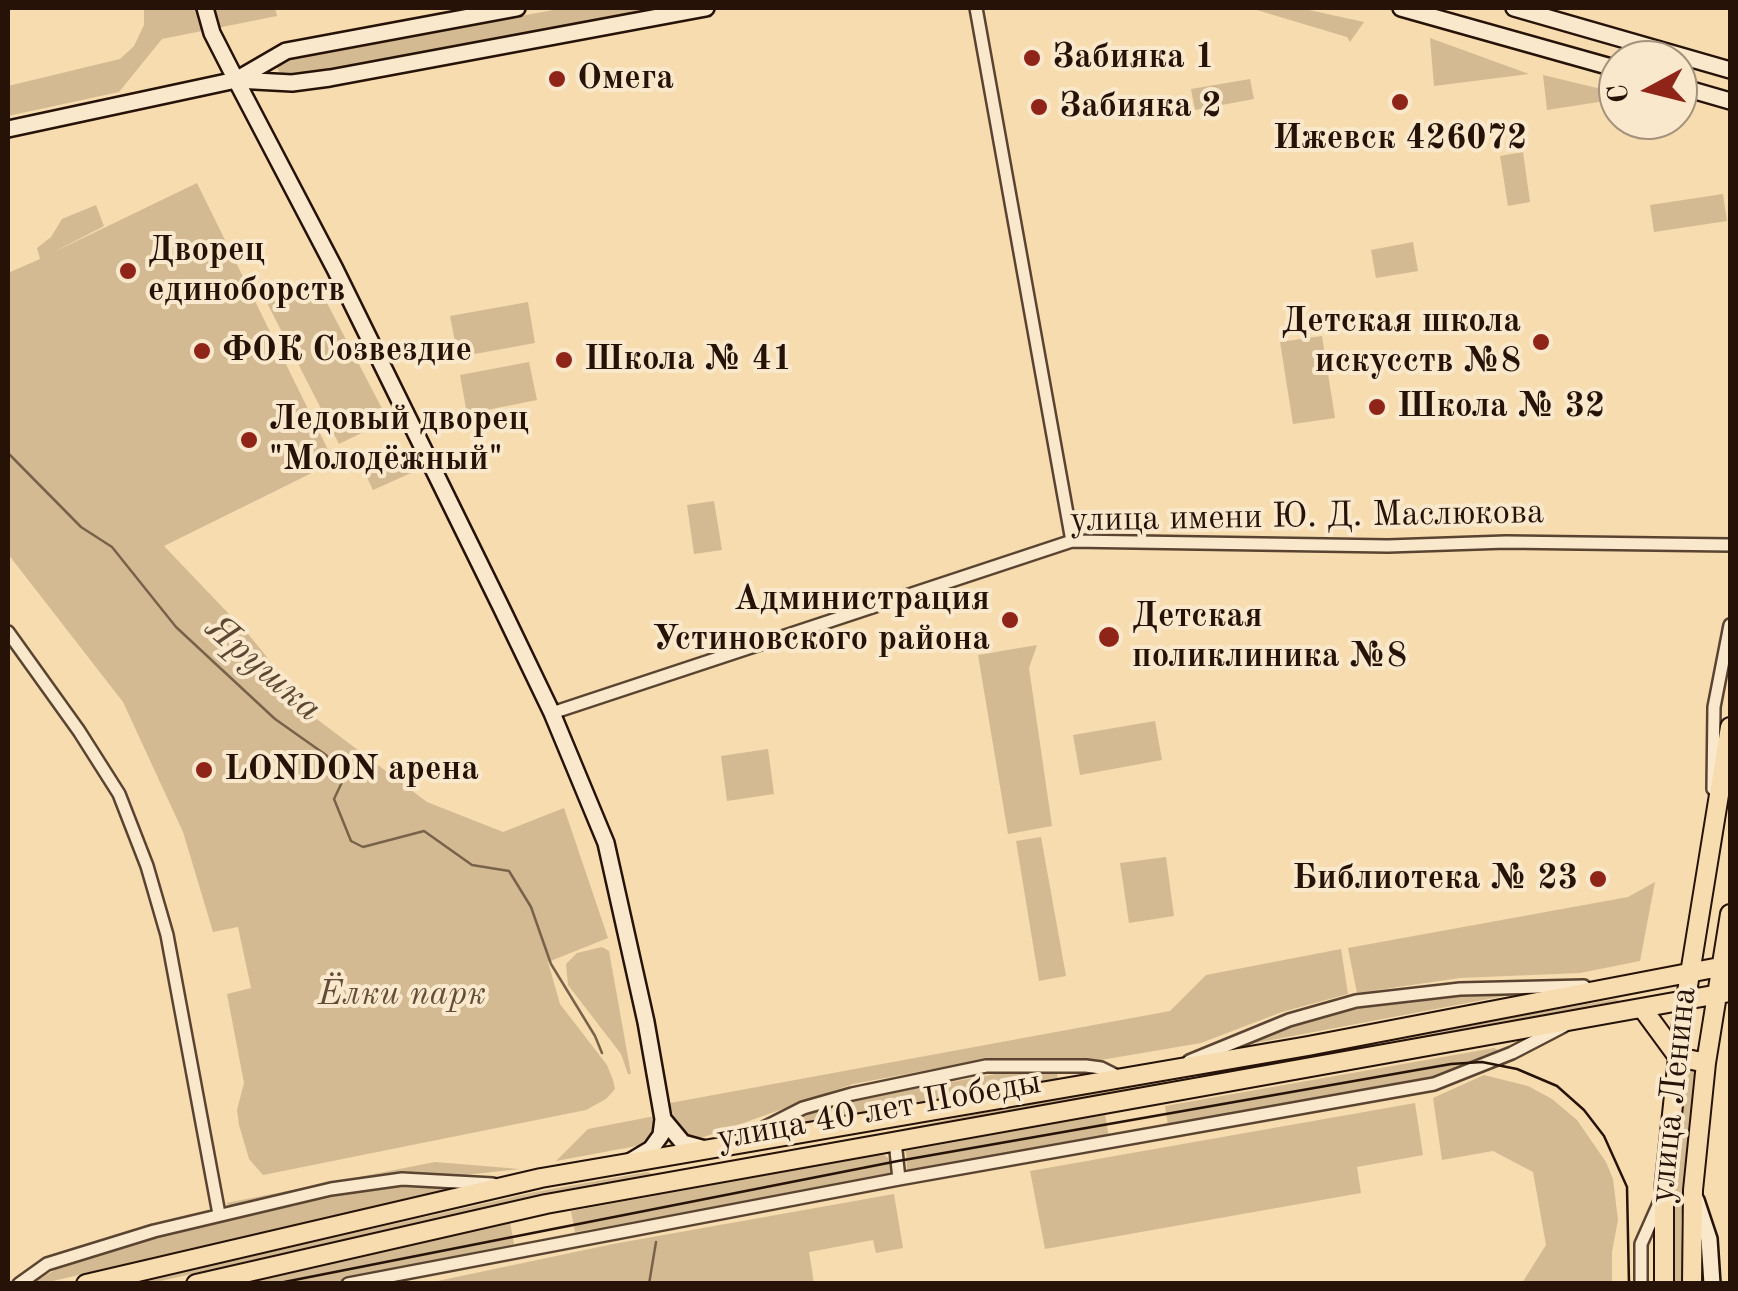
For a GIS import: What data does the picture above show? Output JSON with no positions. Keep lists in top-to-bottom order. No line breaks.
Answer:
{"streets":{"main road":["улица Ленина","улица 40 лет Победы"],"street":["улица имени Ю. Д. Маслюкова"]},"crossings":[["улица Ленина","улица 40 лет Победы"]],"water":["Ярушка"],"parks":["Ёлки парк"],"places":["Забияка 1","Омега","Ижевск 426072","Забияка 2","Дворец единоборств","Детская школа искусств №8","ФОК Созвездие","Школа № 41","Школа № 32","Ледовый дворец \"Молодёжный\"","Администрация Устиновского района","Детская поликлиника №8","LONDON арена","Библиотека № 23"],"north":"left"}
